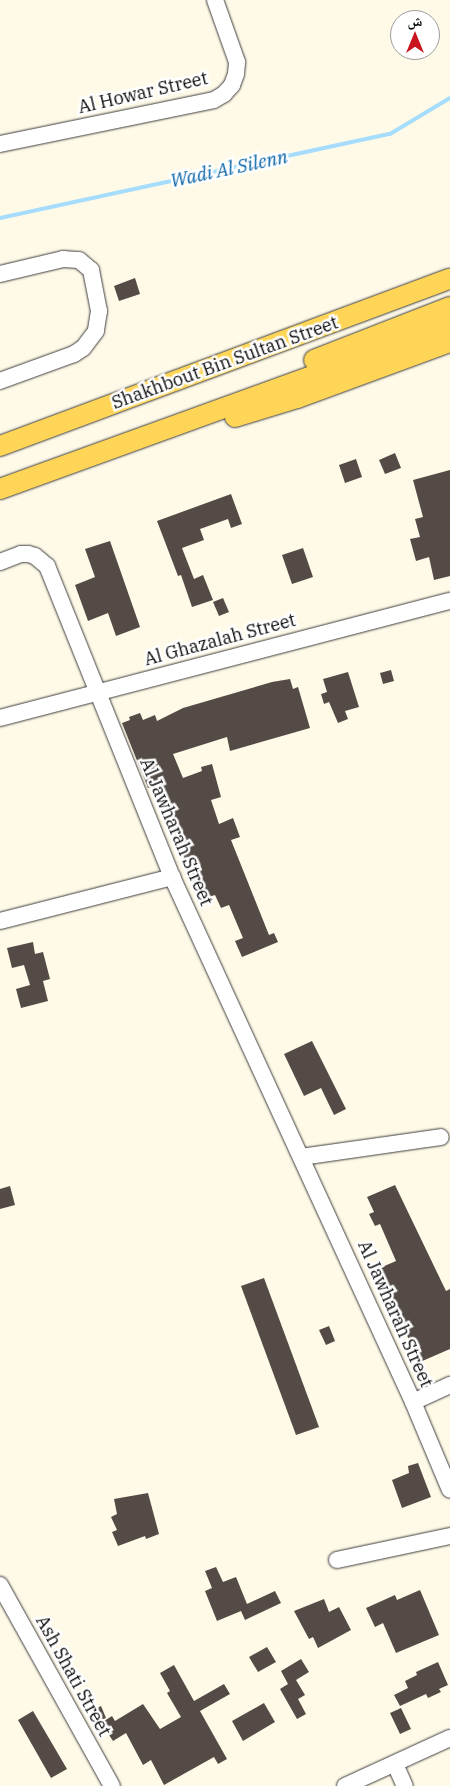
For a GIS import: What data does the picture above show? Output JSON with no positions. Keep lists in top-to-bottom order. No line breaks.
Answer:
{"streets":{"main road":["Shakhbout Bin Sultan Street"],"street":["Al Howar Street","Al Ghazalah Street","Al Jawharah Street","Ash Shati Street"]},"crossings":[["Al Ghazalah Street","Al Jawharah Street"]],"water":["Wadi Al Silenn"],"north":"top"}
